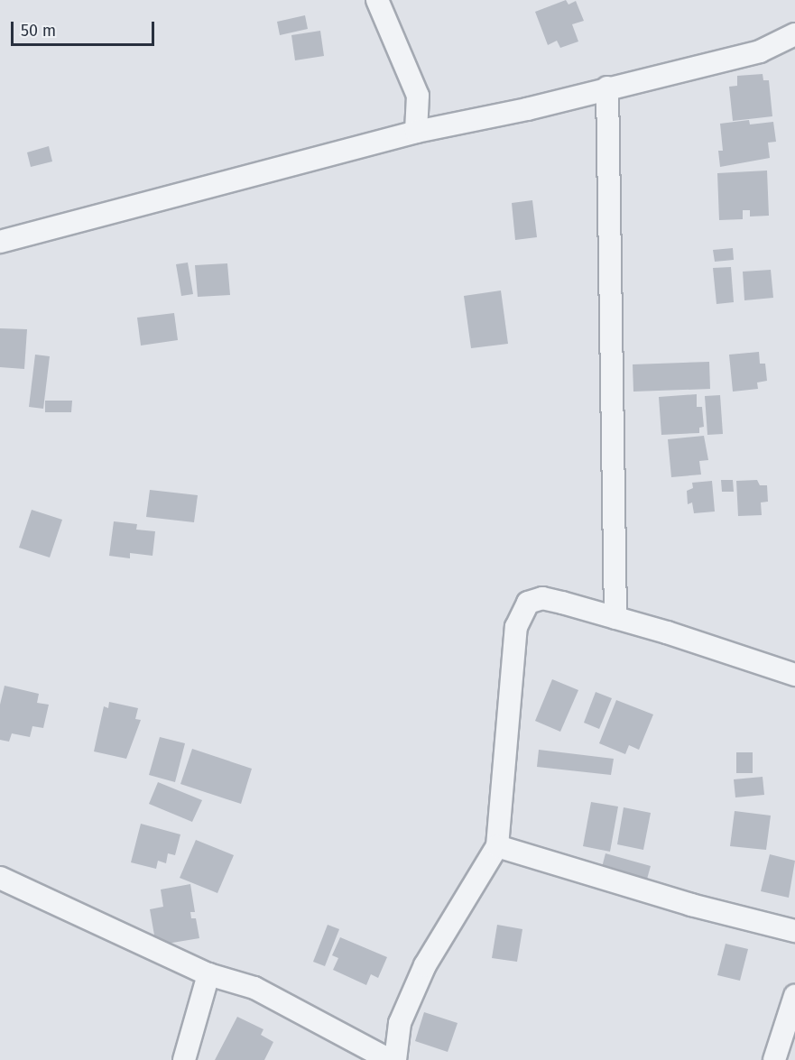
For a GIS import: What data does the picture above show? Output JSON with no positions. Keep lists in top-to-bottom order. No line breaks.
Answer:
{"scale_bar":"50 m"}
